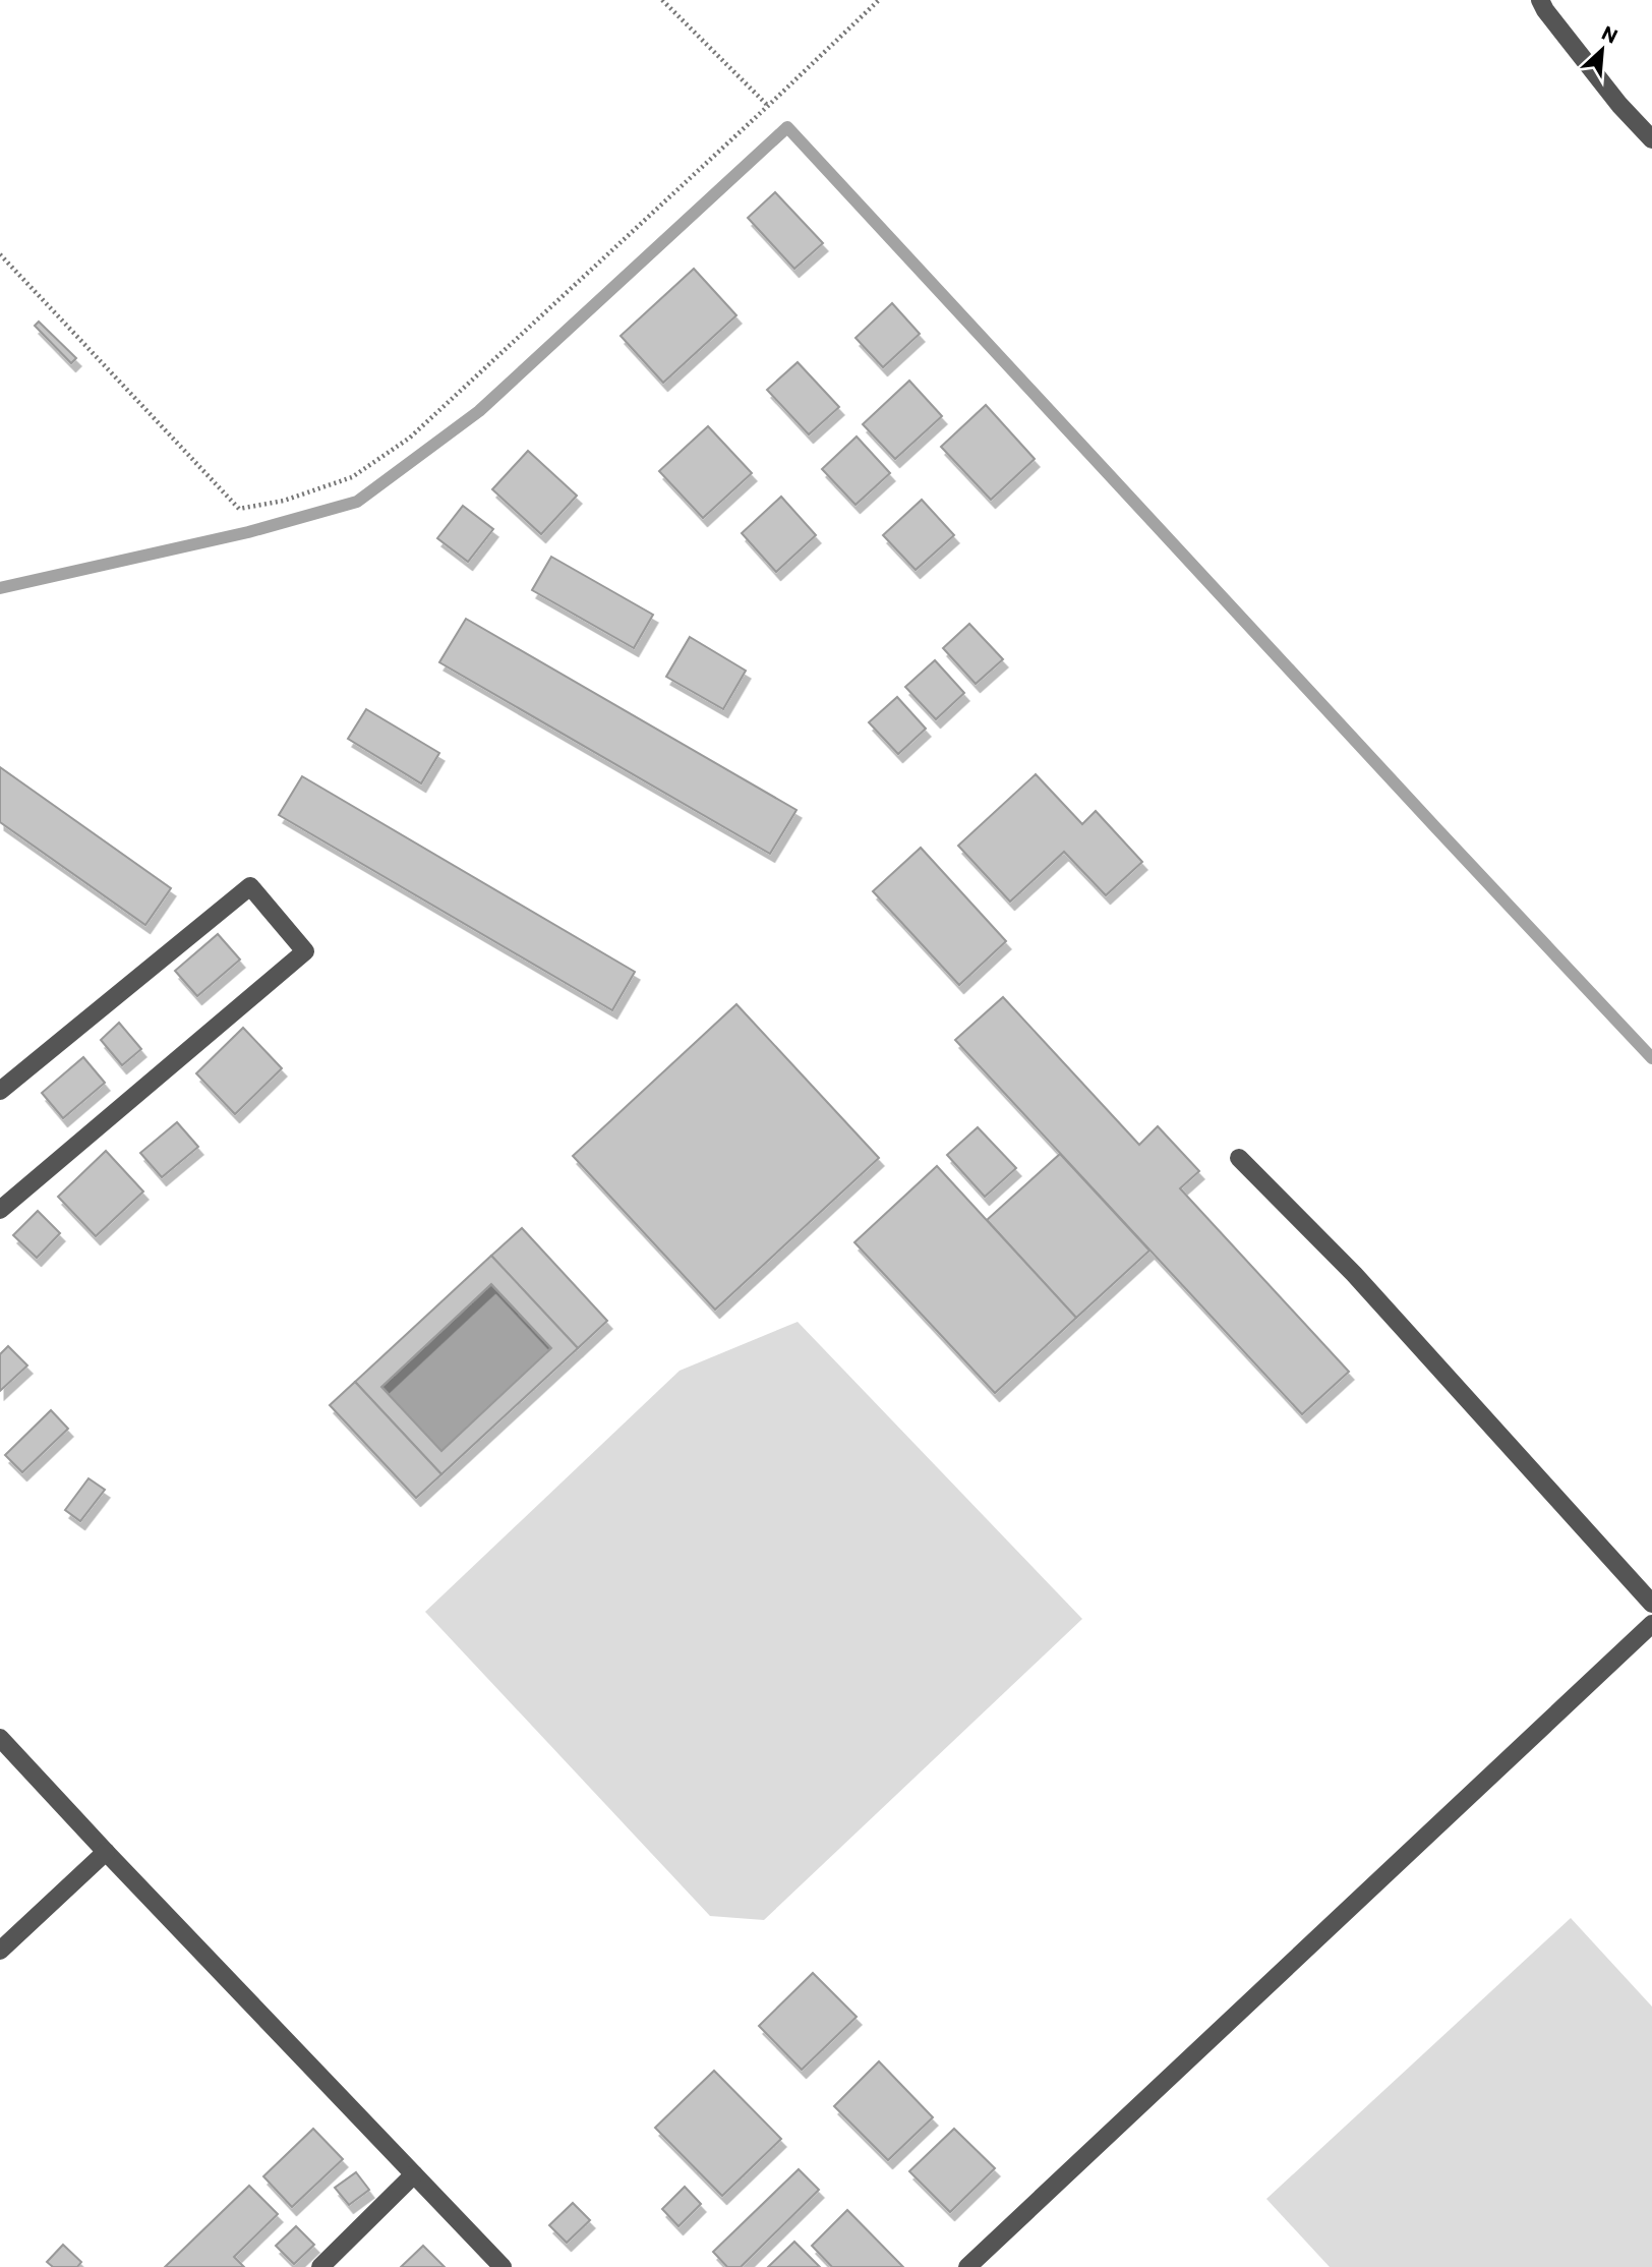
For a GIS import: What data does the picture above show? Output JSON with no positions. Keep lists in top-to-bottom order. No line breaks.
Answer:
{"north":"top right"}
